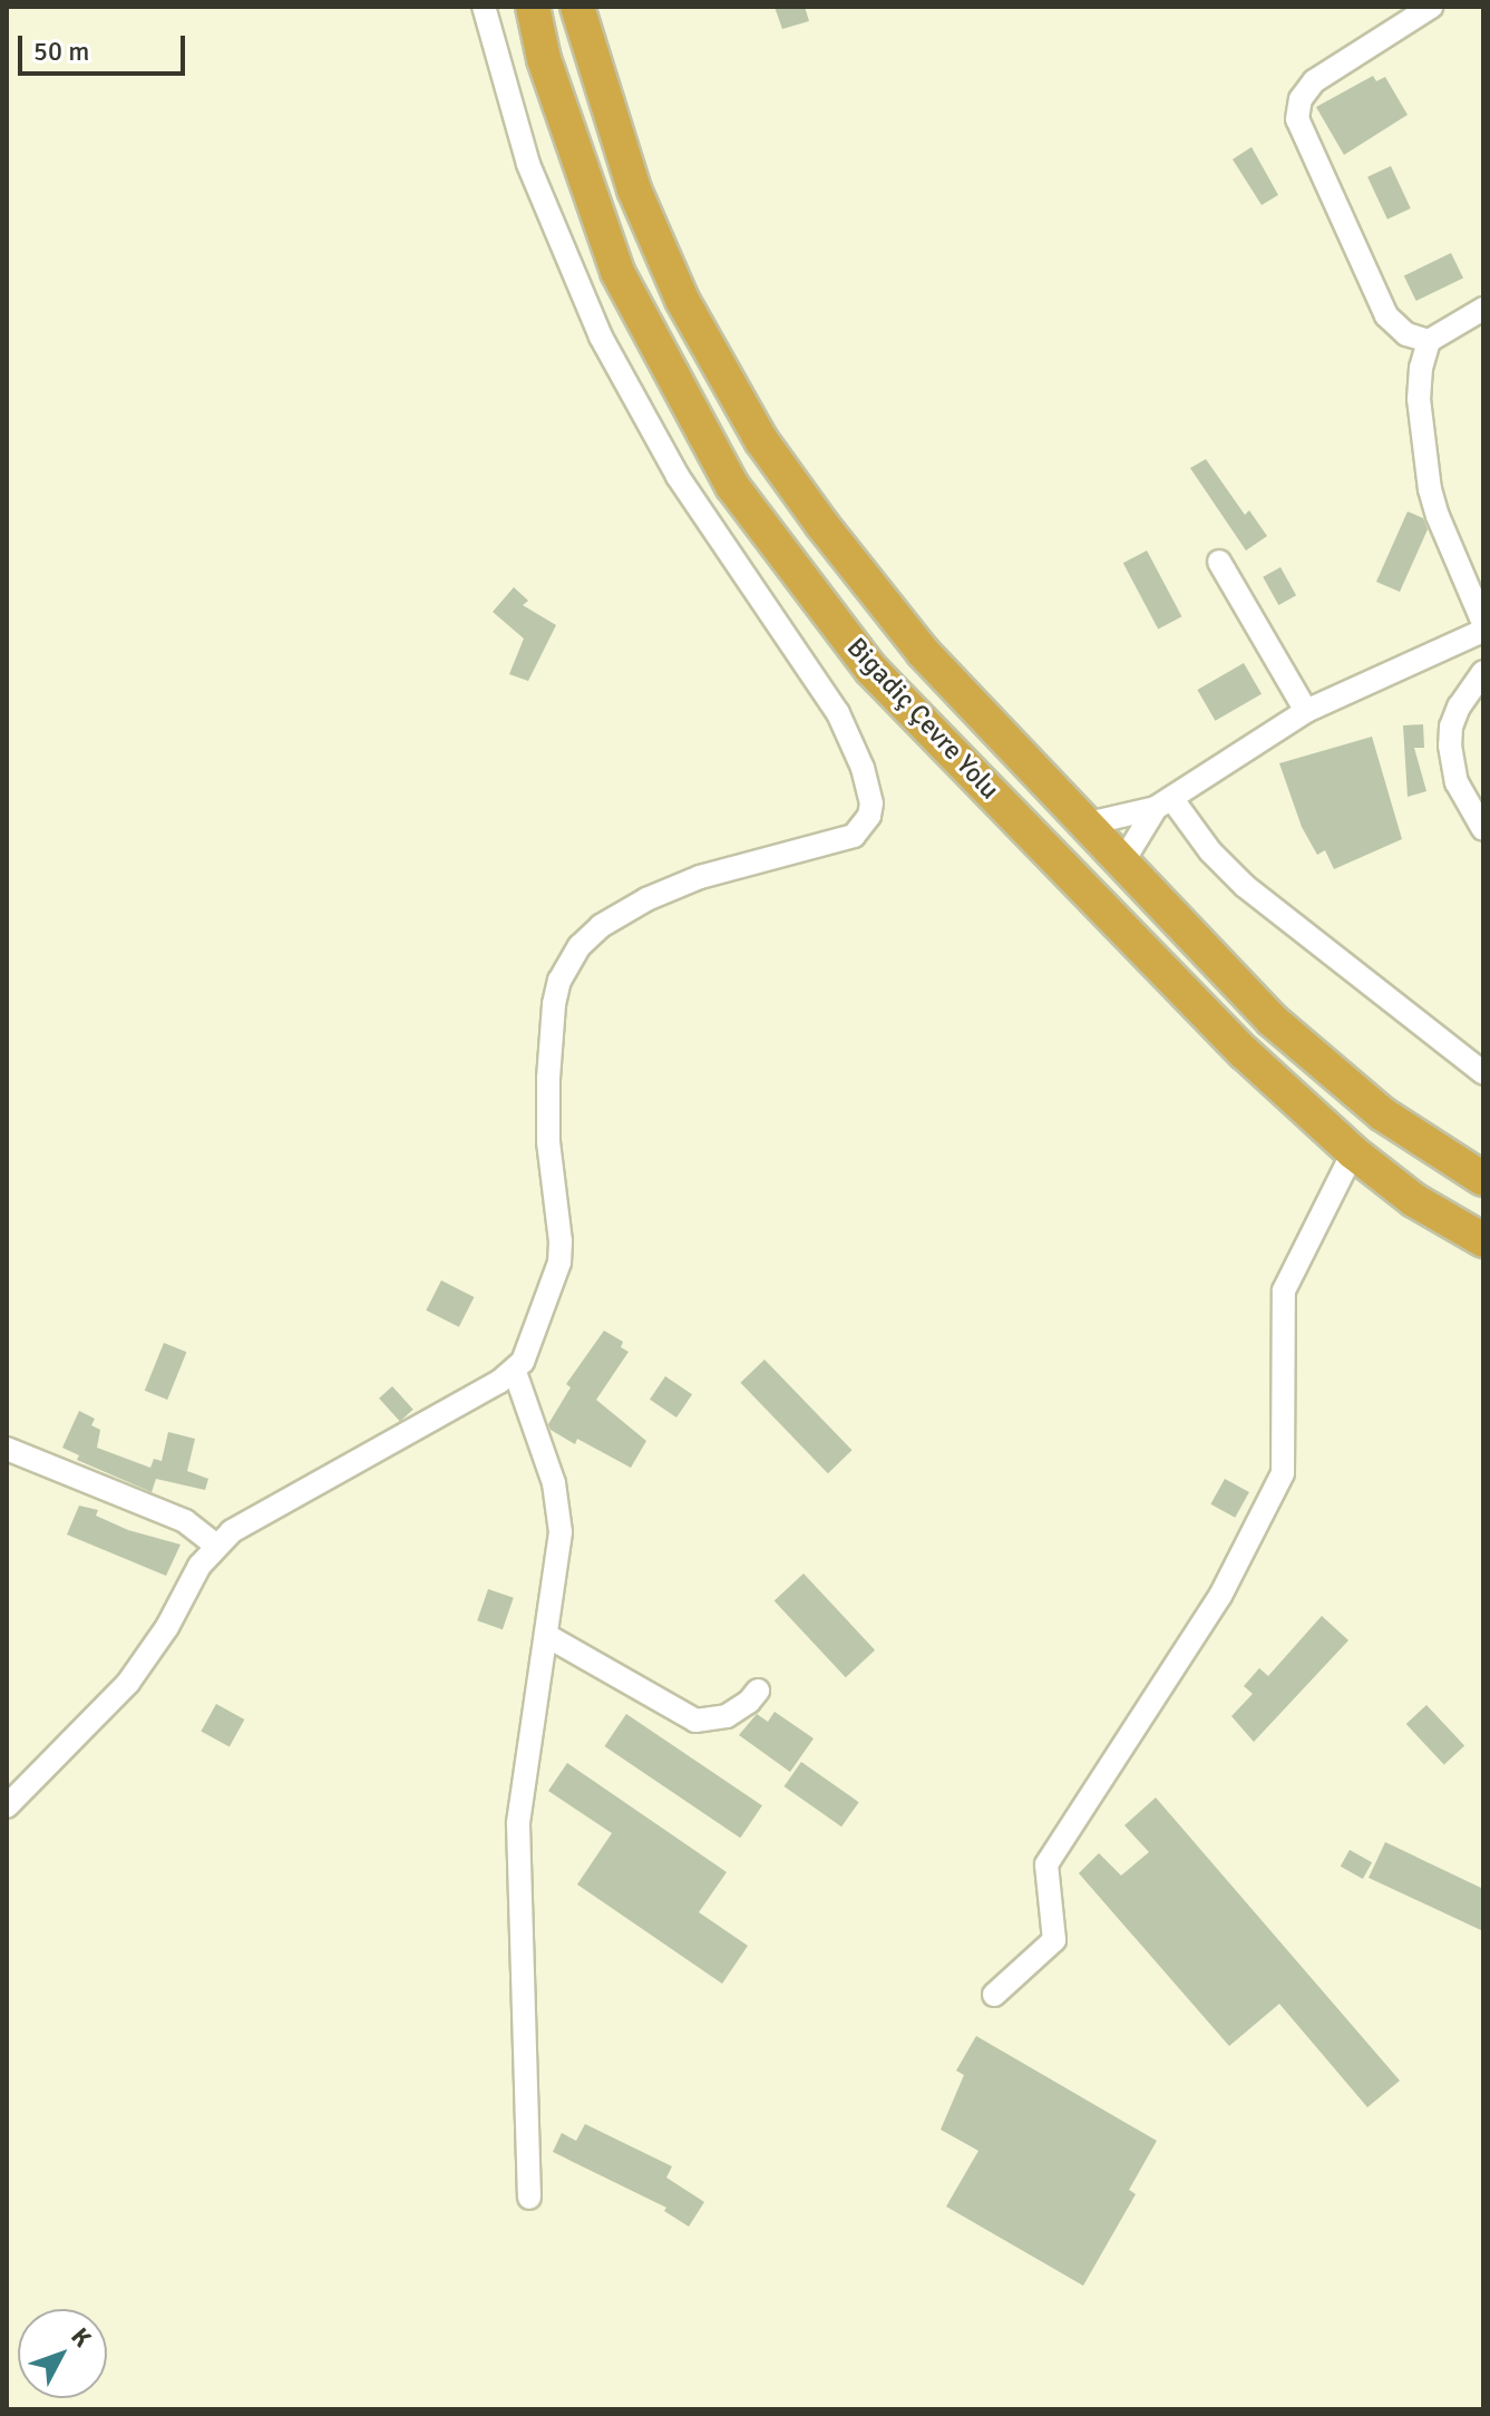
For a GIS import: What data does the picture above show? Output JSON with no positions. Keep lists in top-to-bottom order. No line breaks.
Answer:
{"streets":{"highway":["Bigadiç Çevre Yolu"]},"scale_bar":"50 m","north":"top right"}
